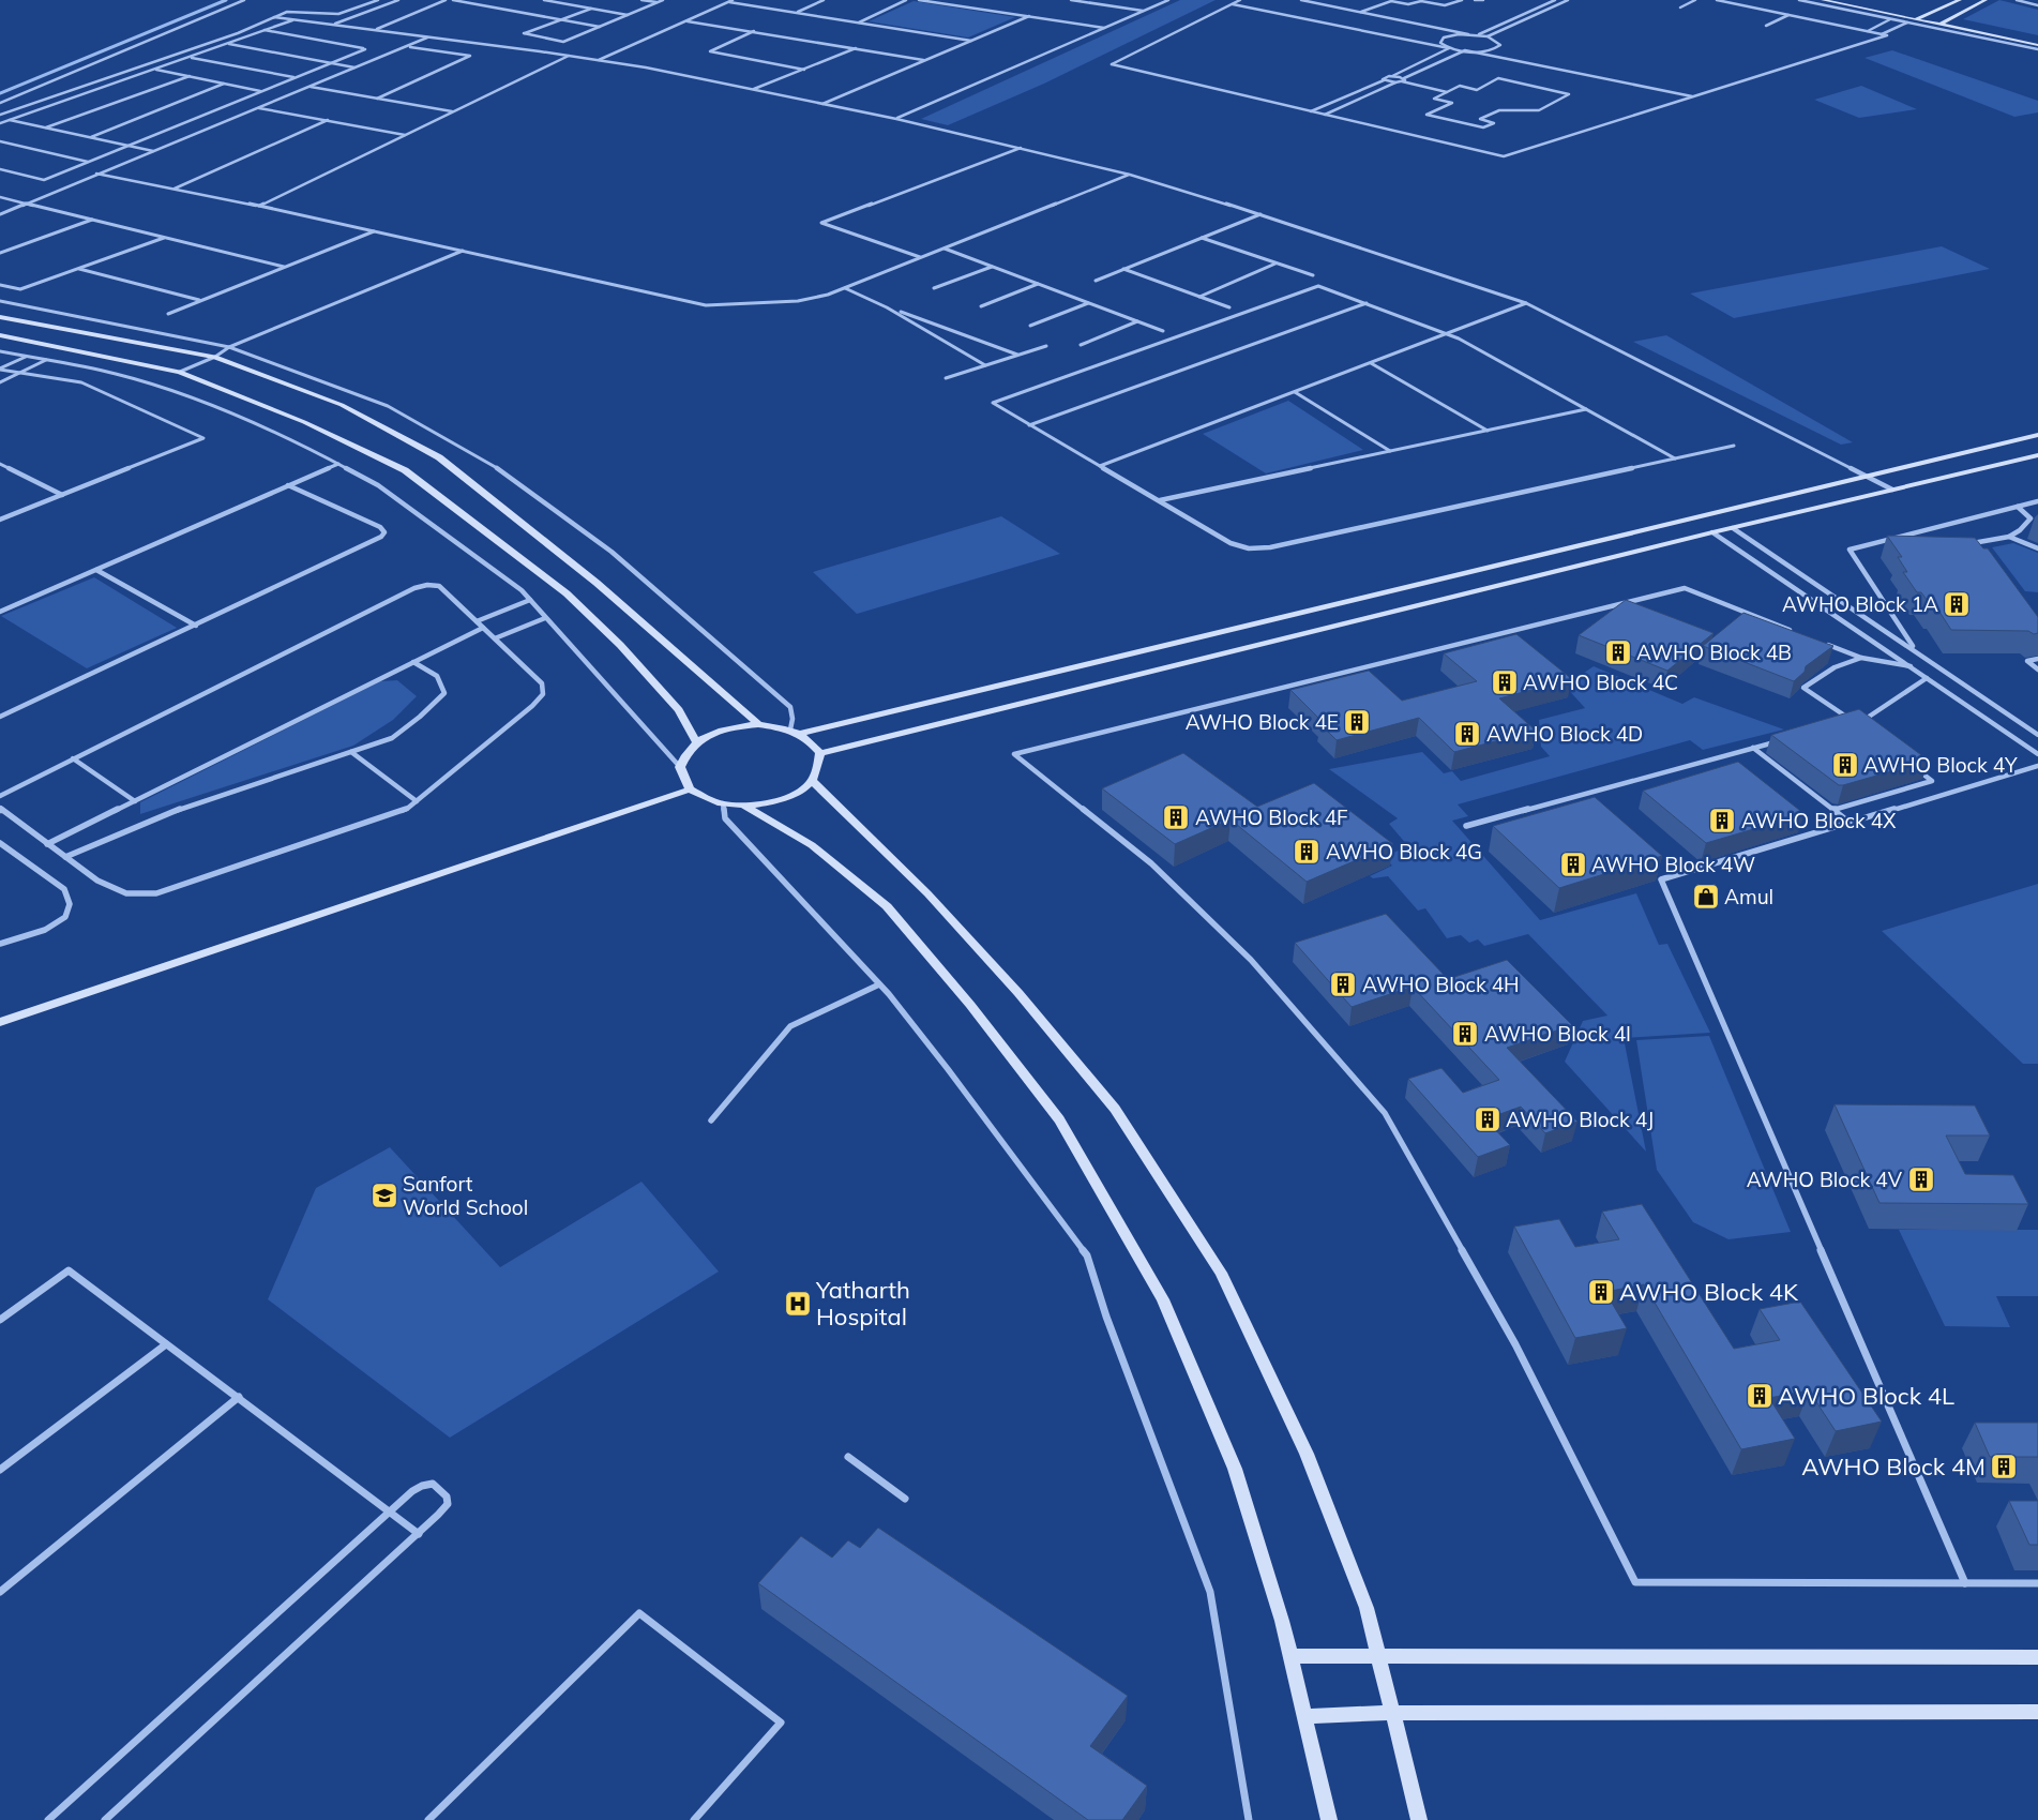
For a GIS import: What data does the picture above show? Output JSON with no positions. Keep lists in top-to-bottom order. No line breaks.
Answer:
{"places":{"building":["AWHO Block 1A","AWHO Block 4B","AWHO Block 4C","AWHO Block 4E","AWHO Block 4D","AWHO Block 4Y","AWHO Block 4F","AWHO Block 4X","AWHO Block 4G","AWHO Block 4W","AWHO Block 4H","AWHO Block 4I","AWHO Block 4J","AWHO Block 4V","AWHO Block 4K","AWHO Block 4L","AWHO Block 4M"],"shop":["Amul"],"school or university":["Sanfort World School"],"hospital":["Yatharth Hospital"]}}
